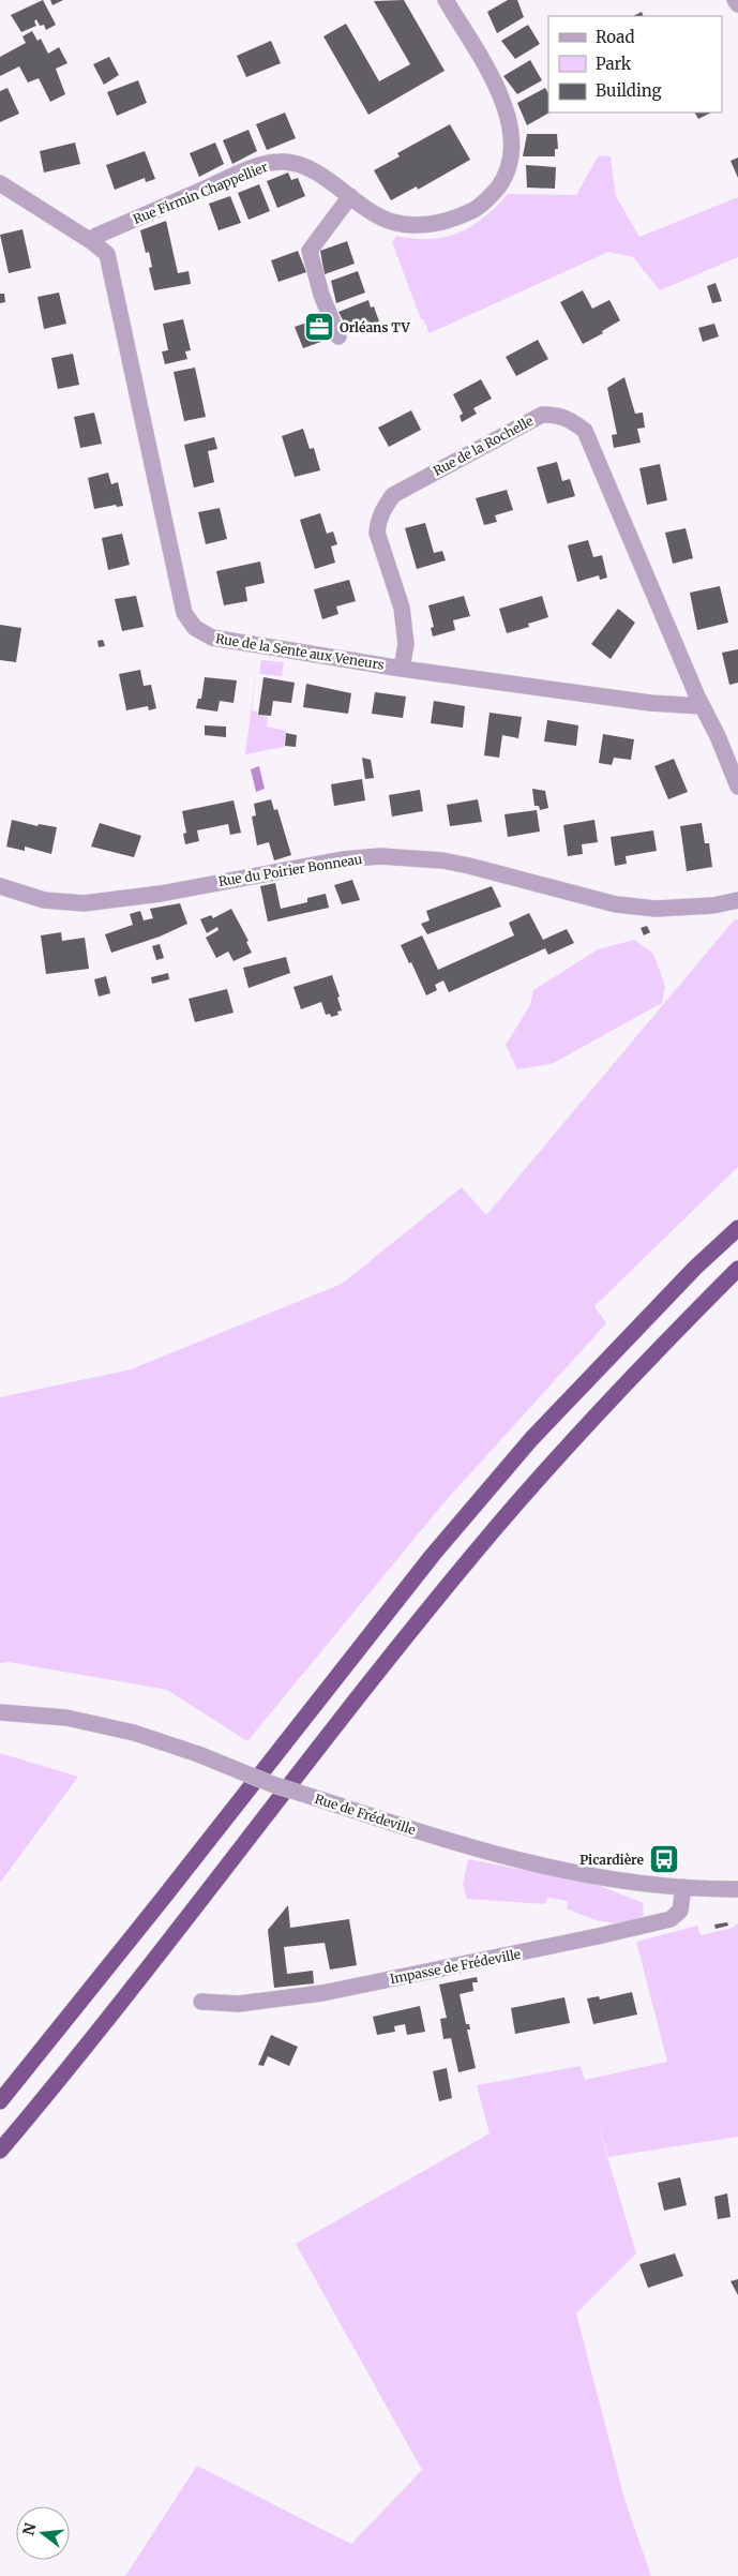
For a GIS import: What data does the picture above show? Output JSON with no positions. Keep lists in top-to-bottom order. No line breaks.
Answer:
{"streets":{"street":["Rue Firmin Chappellier","Rue de la Rochelle","Rue de la Sente aux Veneurs","Rue du Poirier Bonneau","Rue de Frédeville","Impasse de Frédeville"]},"crossings":[["Rue Firmin Chappellier","Rue de la Sente aux Veneurs"],["Rue de la Rochelle","Rue de la Sente aux Veneurs"],["Rue de Frédeville","Impasse de Frédeville"]],"places":{"office":["Orléans TV"],"bus stop":["Picardière"]},"legend":["Road","Park","Building"],"north":"left"}
